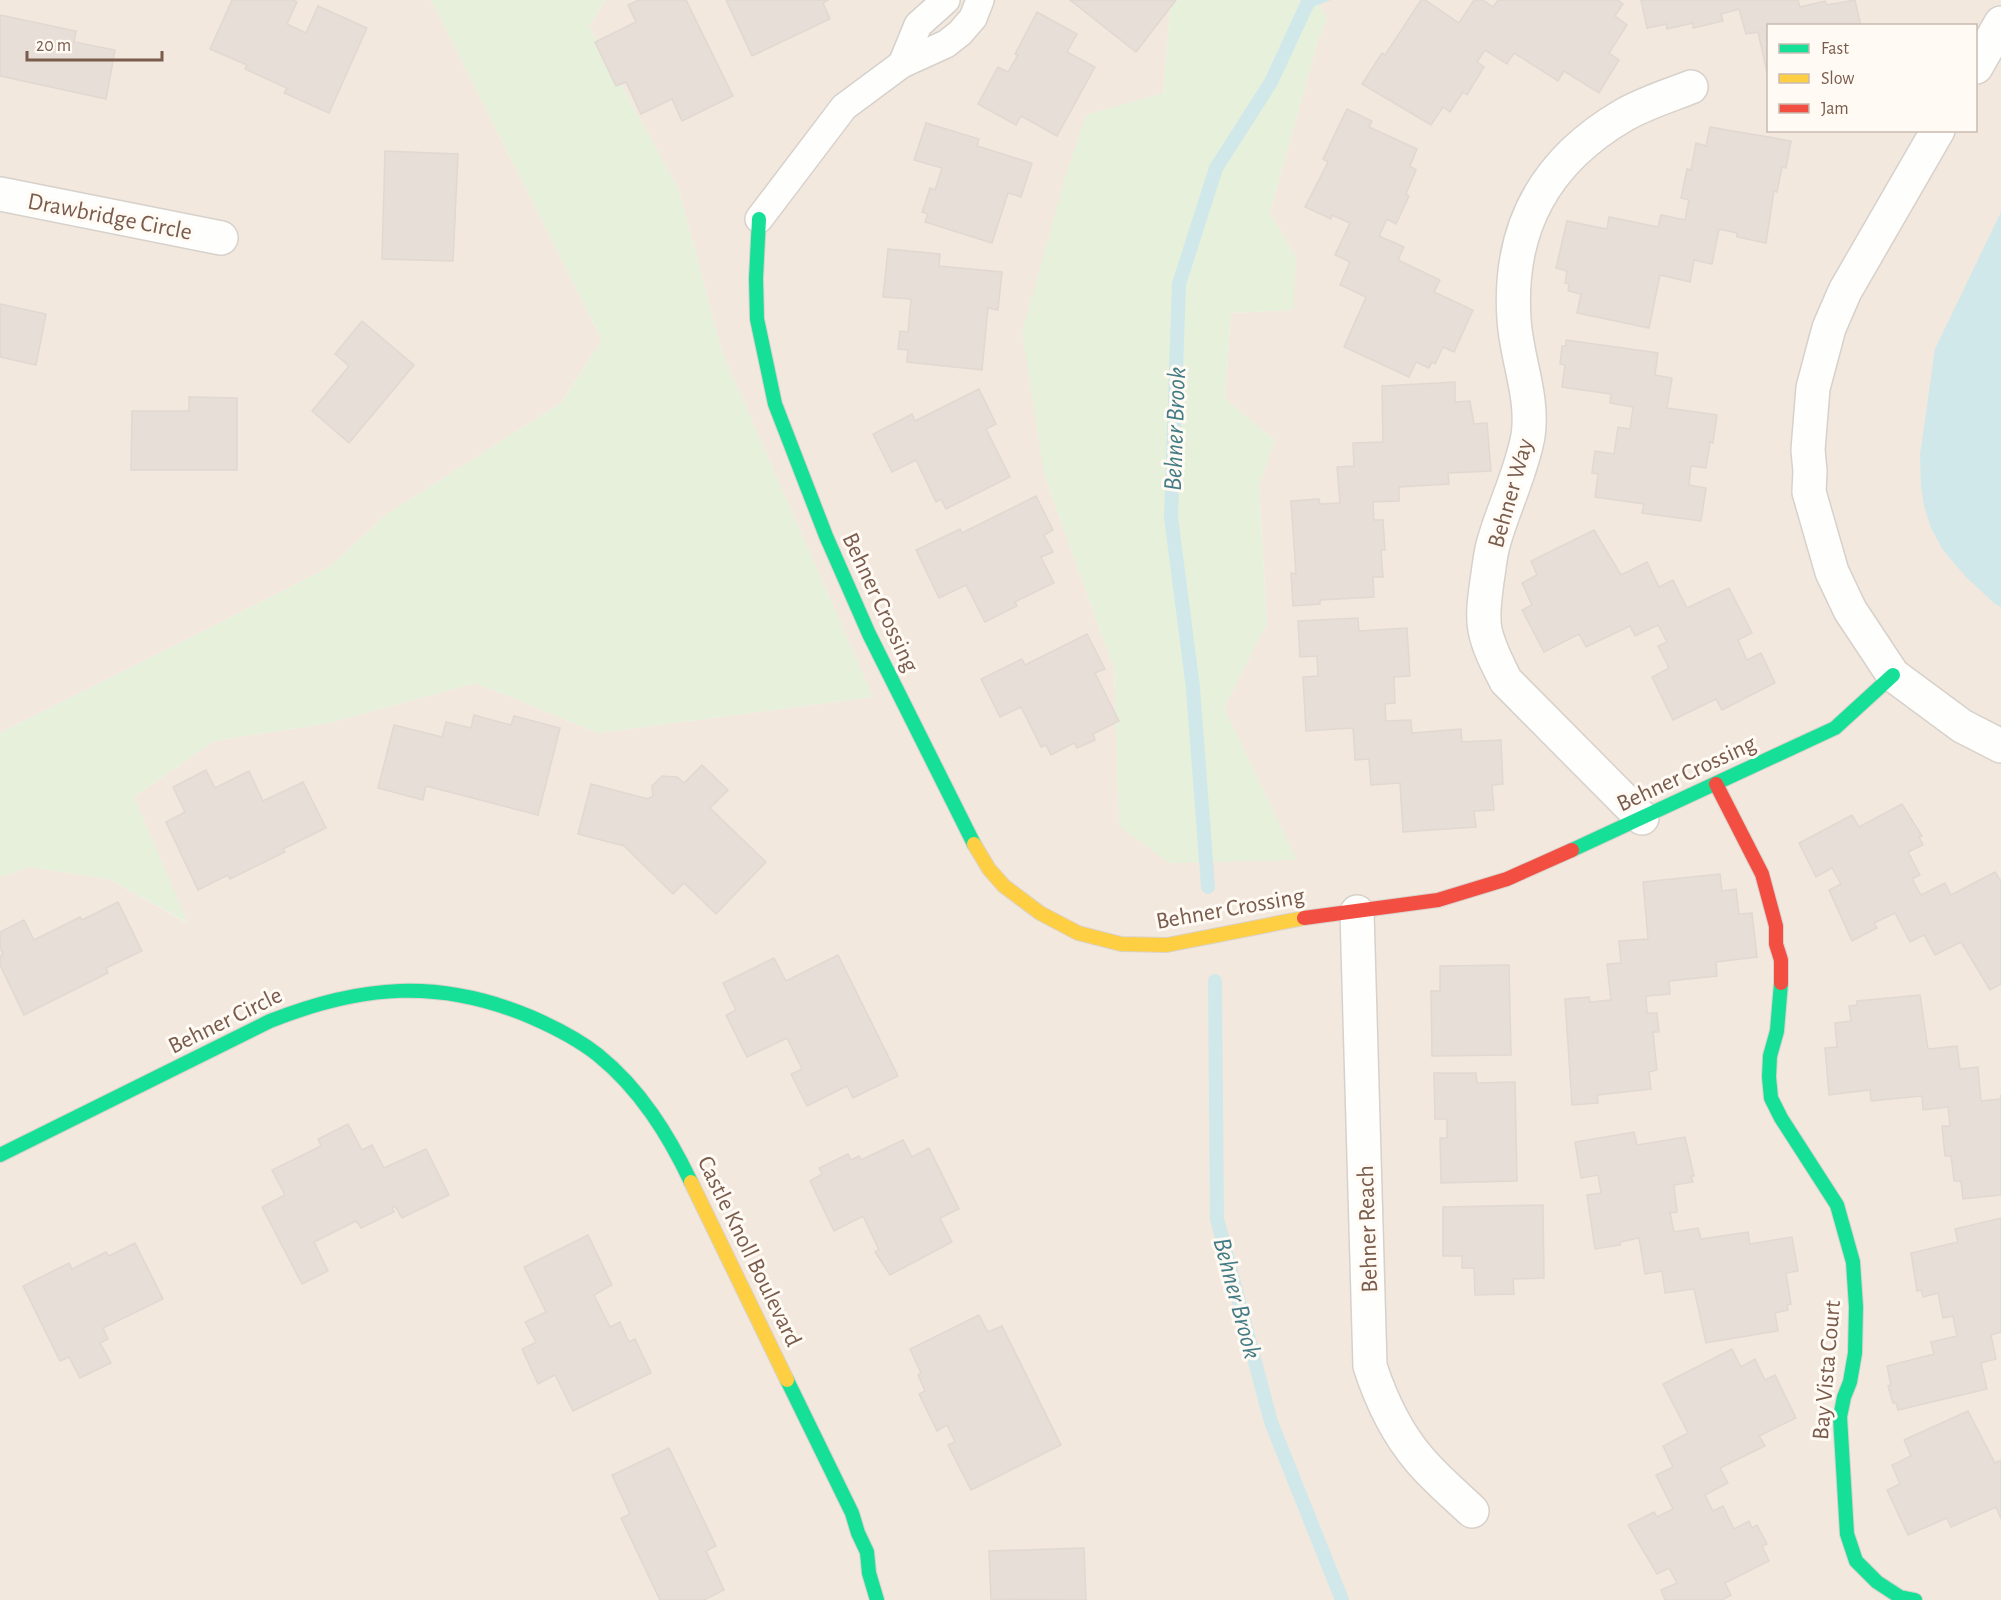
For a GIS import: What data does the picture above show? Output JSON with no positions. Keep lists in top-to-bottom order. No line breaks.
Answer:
{"streets":{"street":["Drawbridge Circle","Behner Way","Behner Crossing","Behner Circle","Behner Reach","Castle Knoll Boulevard","Bay Vista Court"]},"crossings":[["Behner Way","Behner Crossing"],["Behner Crossing","Behner Reach"],["Behner Crossing","Bay Vista Court"],["Behner Circle","Castle Knoll Boulevard"]],"water":["Behner Brook"],"legend":["Fast","Slow","Jam"],"scale_bar":"20 m"}
